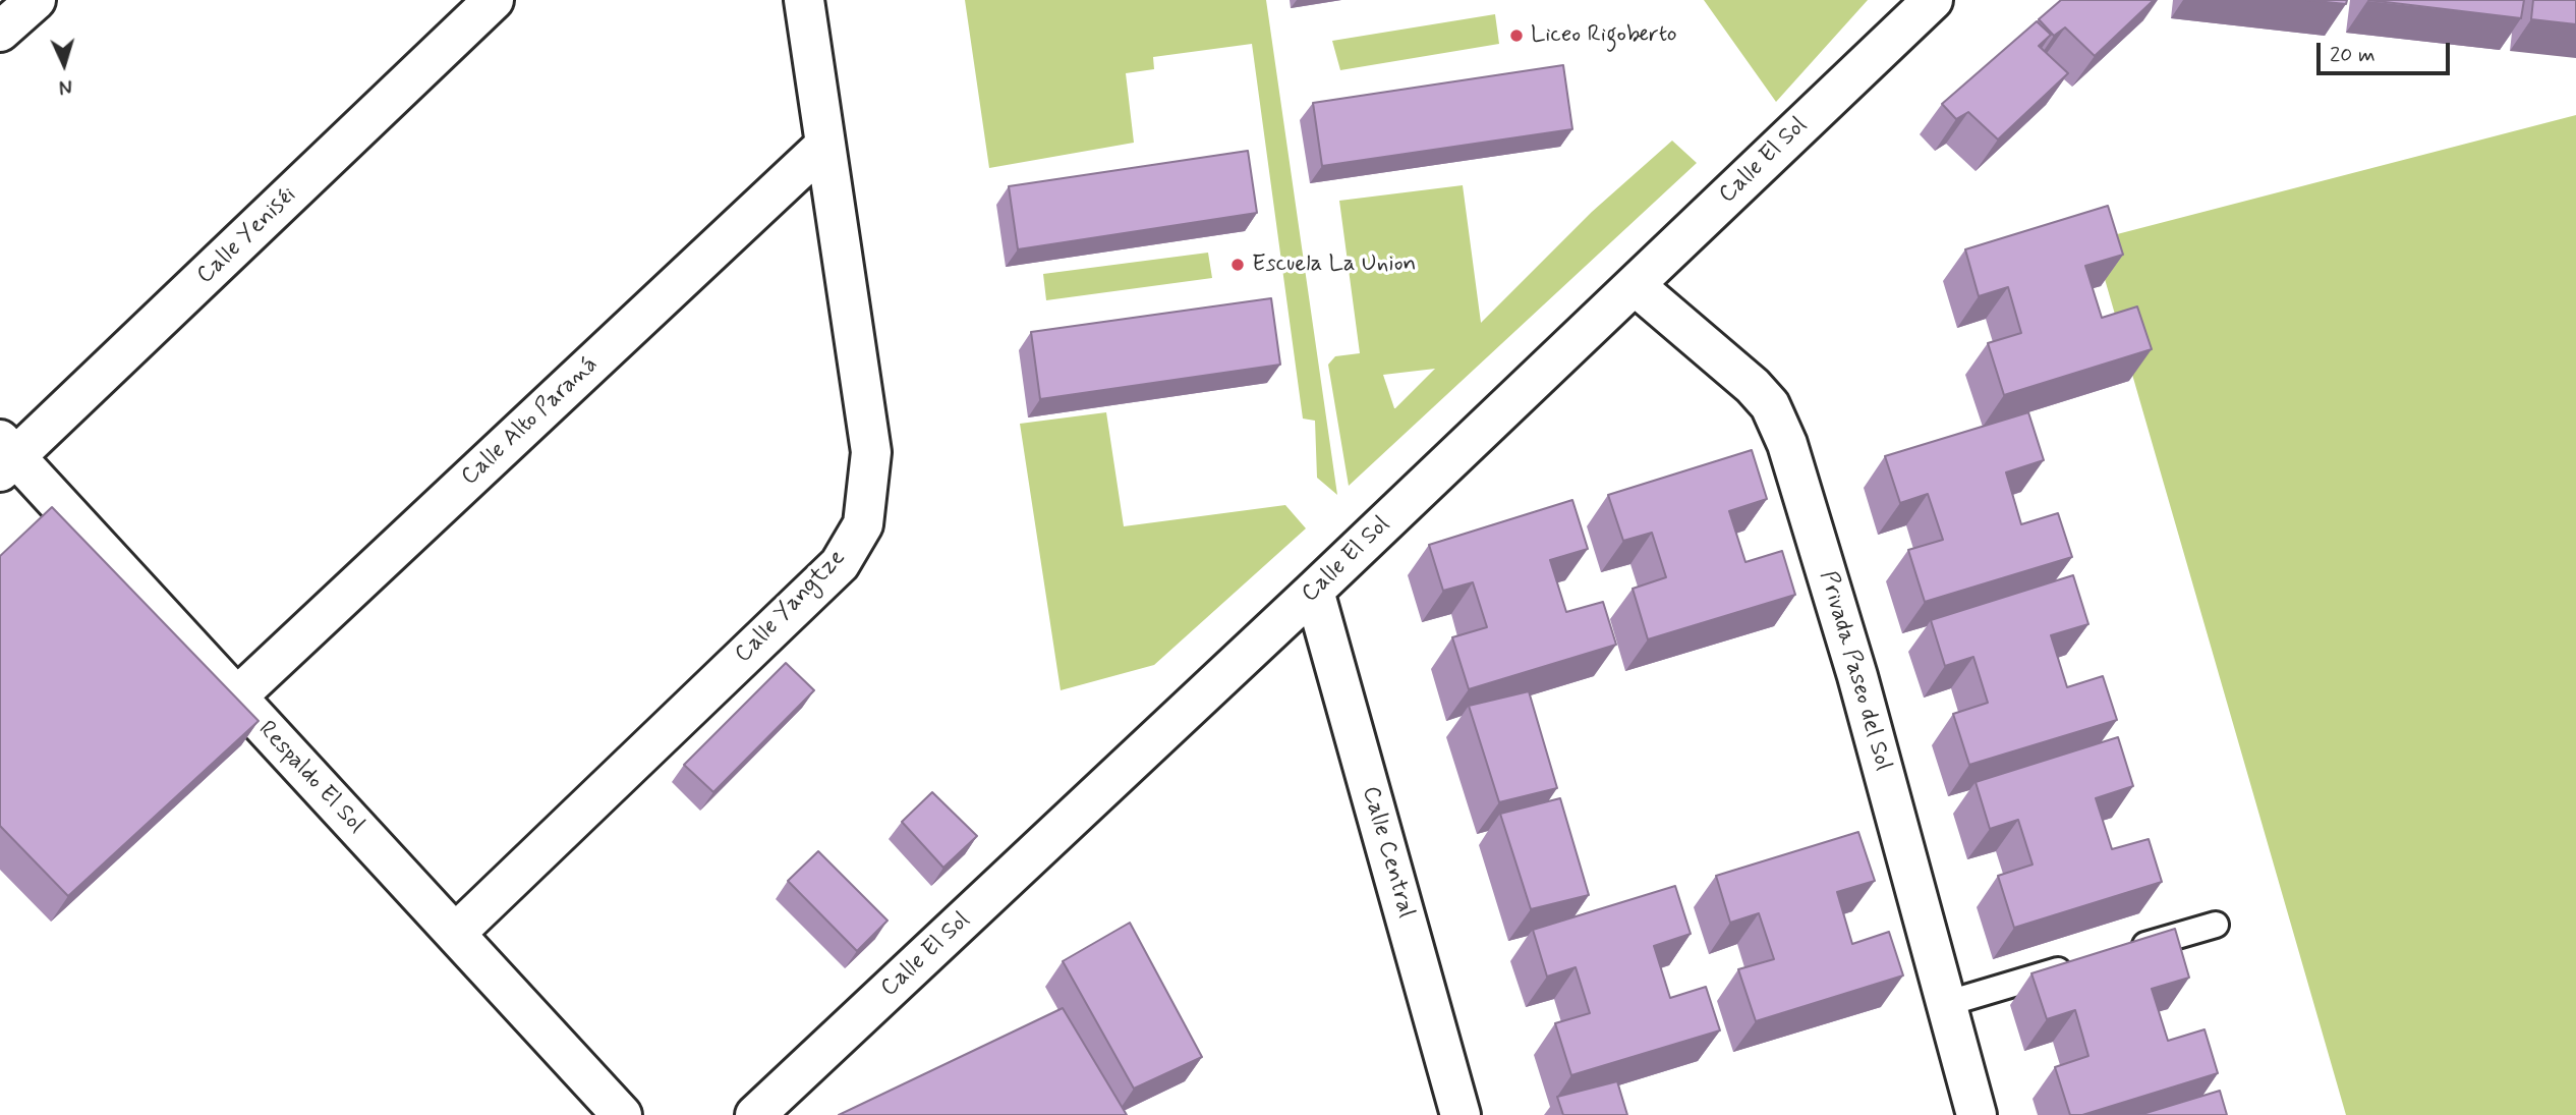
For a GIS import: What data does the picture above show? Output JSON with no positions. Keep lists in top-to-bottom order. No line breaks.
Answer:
{"streets":{"street":["Calle El Sol","Calle Yeniséi","Calle Alto Paraná","Calle Yangtze","Privada Paseo del Sol","Respaldo El Sol","Calle Central"]},"crossings":[["Calle El Sol","Privada Paseo del Sol"],["Calle El Sol","Calle Central"],["Calle Yeniséi","Respaldo El Sol"],["Calle Alto Paraná","Calle Yangtze"],["Calle Alto Paraná","Respaldo El Sol"],["Calle Yangtze","Respaldo El Sol"]],"places":["Liceo Rigoberto","Escuela La Union"],"scale_bar":"20 m","north":"bottom"}
